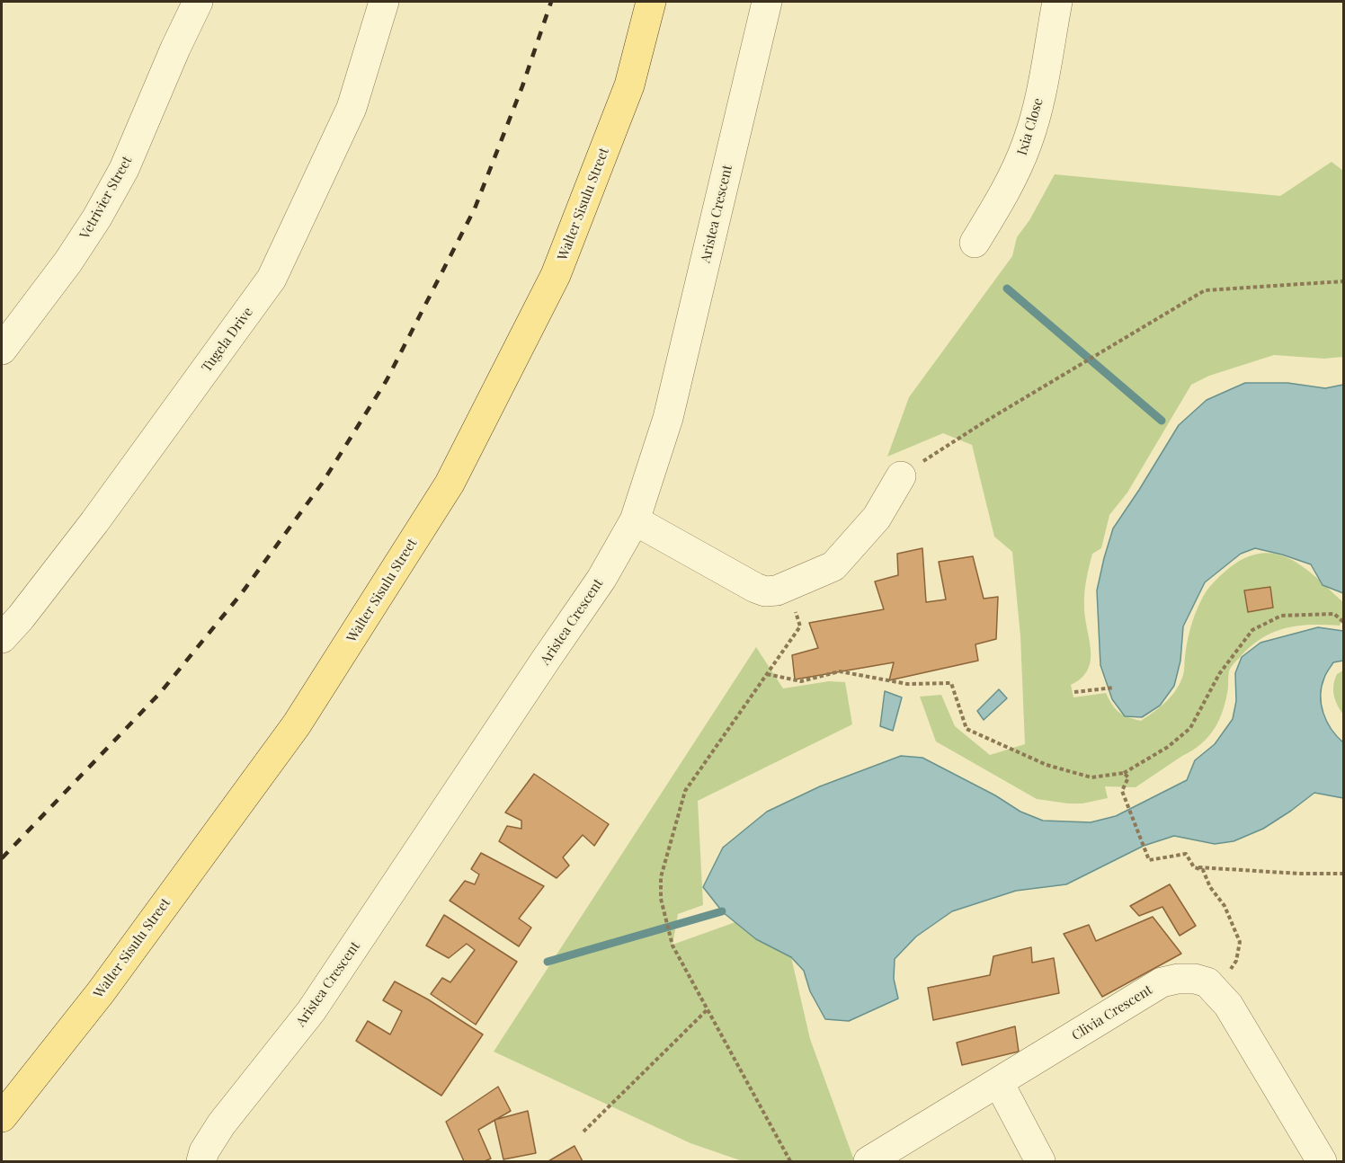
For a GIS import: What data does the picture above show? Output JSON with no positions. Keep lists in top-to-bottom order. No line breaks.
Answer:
{"streets":{"main road":["Walter Sisulu Street"],"street":["Ixia Close","Vetrivier Street","Aristea Crescent","Tugela Drive","Clivia Crescent"]}}
